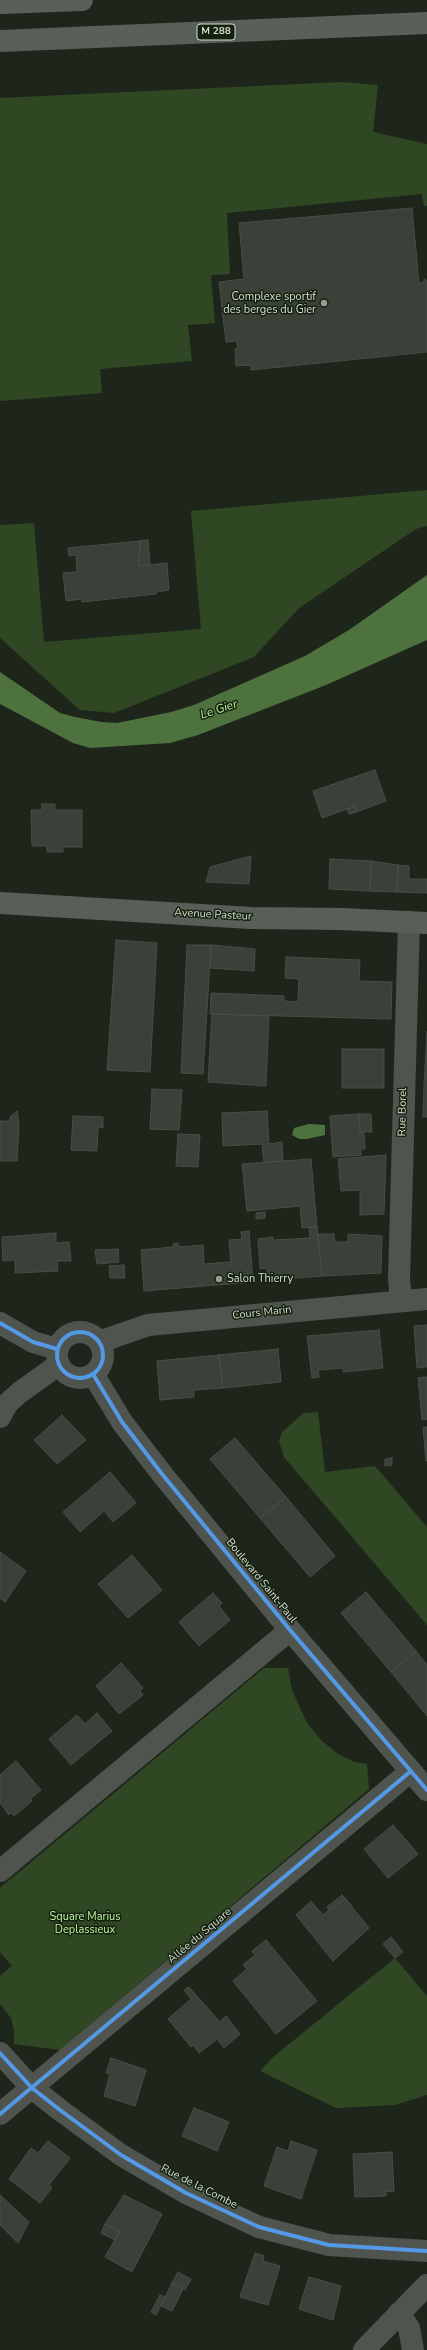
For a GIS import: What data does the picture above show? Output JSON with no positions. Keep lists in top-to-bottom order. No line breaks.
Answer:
{"streets":{"highway":["M 288"],"main road":["Avenue Pasteur"],"street":["Rue Borel","Cours Marin","Boulevard Saint-Paul","Allée du Square","Rue de la Combe"]},"crossings":[["Avenue Pasteur","Rue Borel"],["Rue Borel","Cours Marin"],["Cours Marin","Boulevard Saint-Paul"],["Boulevard Saint-Paul","Allée du Square"],["Allée du Square","Rue de la Combe"]],"water":["Le Gier"],"parks":["Square Marius Deplassieux"],"places":["Complexe sportif des berges du Gier","Salon Thierry"]}
